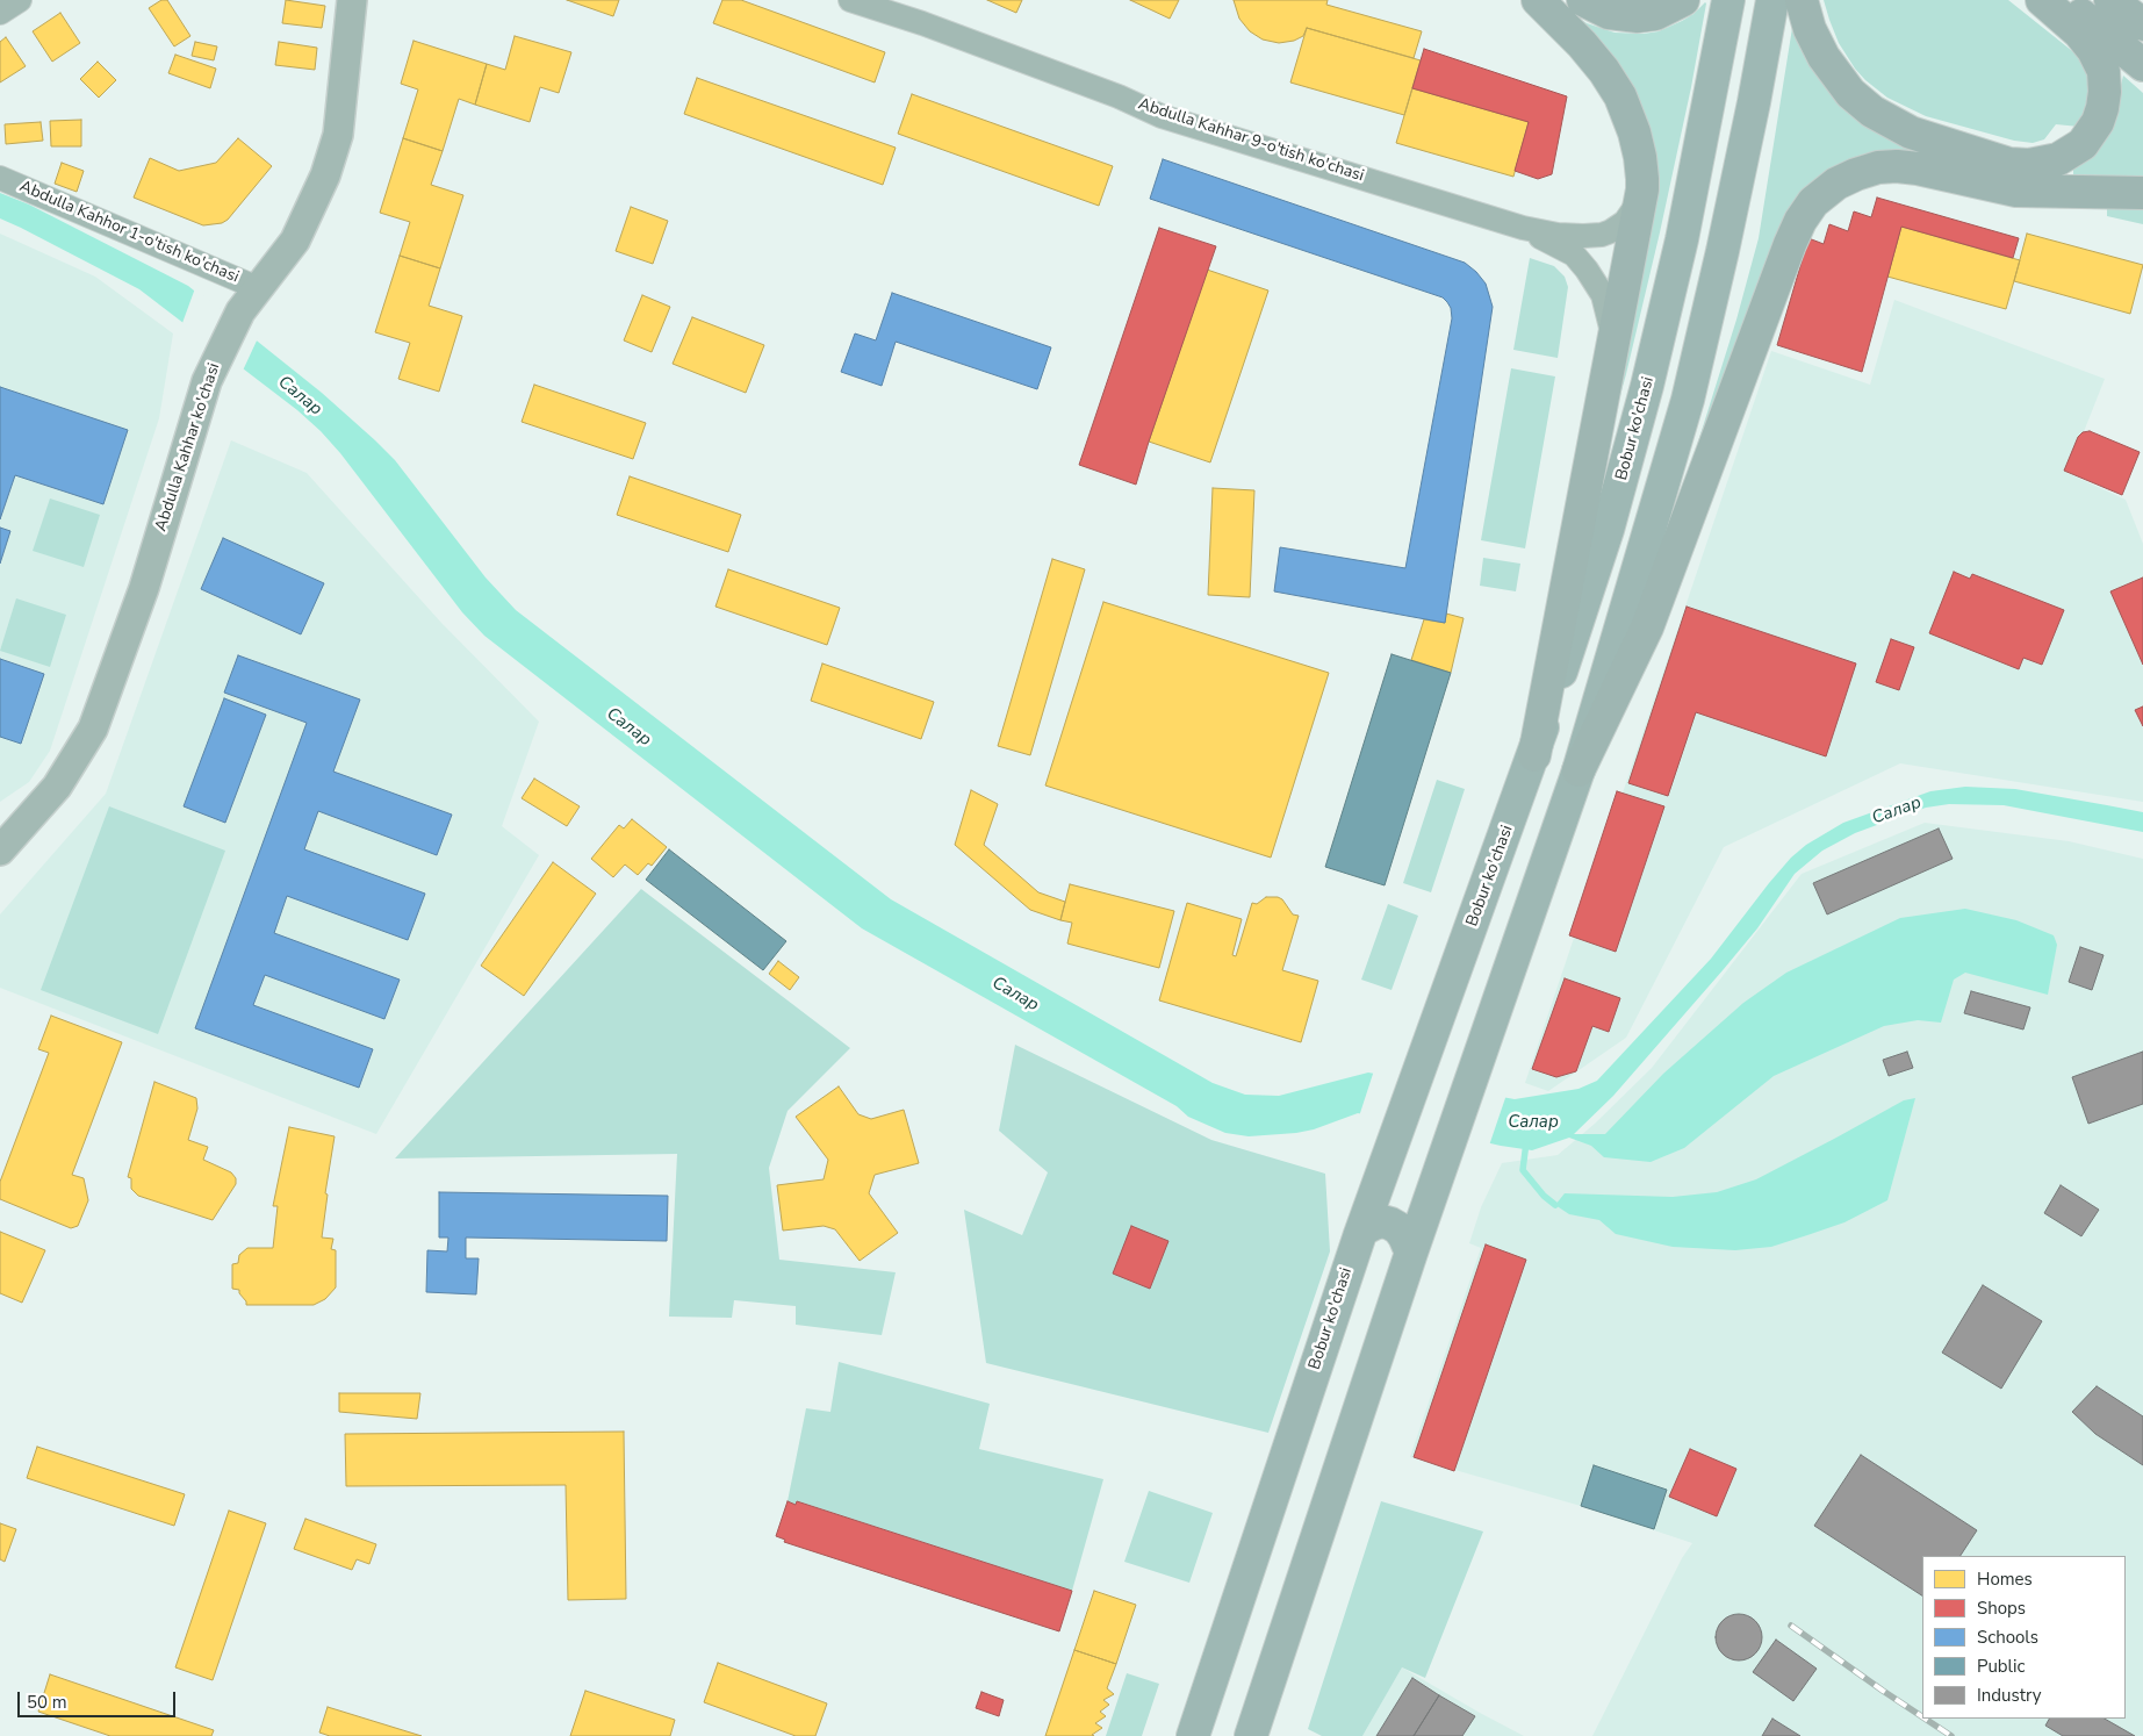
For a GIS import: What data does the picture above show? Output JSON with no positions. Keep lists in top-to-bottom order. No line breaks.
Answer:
{"streets":{"main road":["Bobur ko'chasi"],"street":["Abdulla Kahhar 9-o'tish ko'chasi","Abdulla Kahhor 1-o'tish ko'chasi","Abdulla Kahhar ko'chasi"]},"crossings":[["Abdulla Kahhor 1-o'tish ko'chasi","Abdulla Kahhar ko'chasi"]],"water":["Салар"],"legend":["Homes","Shops","Schools","Public","Industry"],"scale_bar":"50 m"}
